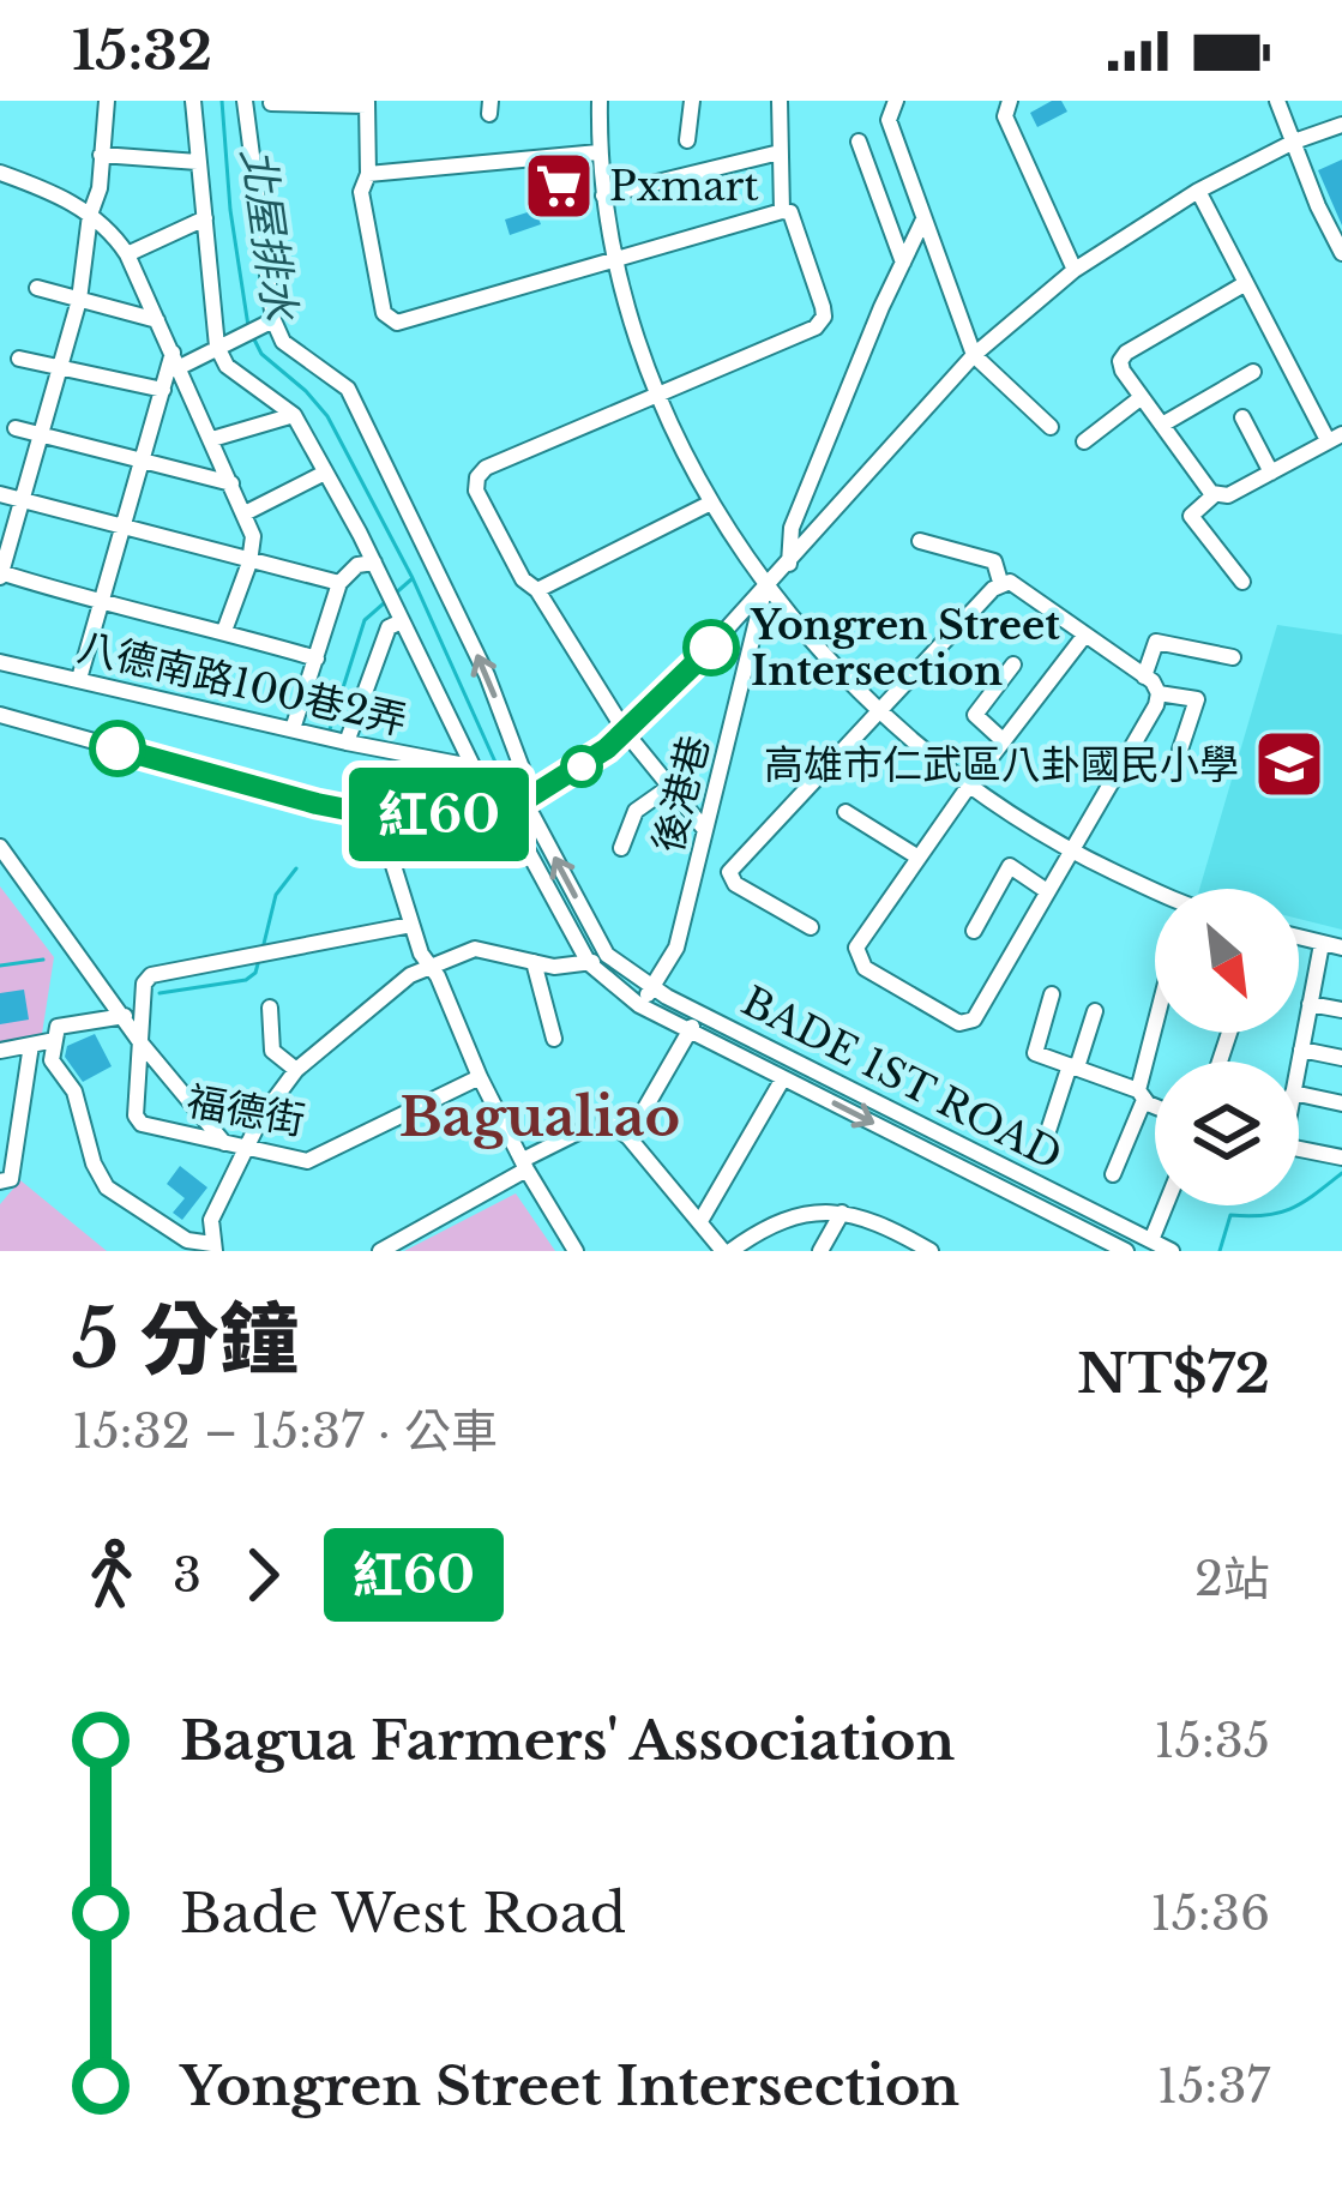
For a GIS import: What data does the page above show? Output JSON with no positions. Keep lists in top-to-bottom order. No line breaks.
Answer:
{"streets":{"street":["八德南路100巷2弄","後港巷","BADE 1ST ROAD","福德街"]},"crossings":[["後港巷","BADE 1ST ROAD"]],"districts":["Bagualiao"],"water":["北屋排水"],"places":{"supermarket":["Pxmart"],"other":["Yongren Street Intersection"],"school or university":["高雄市仁武區八卦國民小學"]},"lines":["bus line 紅60"],"north":"bottom right","page":{"status":"15:32","on_map":"紅60","heading":["5 分鐘","15:32 – 15:37 · 公車","NT$72"],"legs":["3","紅60","2站"],"list":[{"name":"Bagua Farmers' Association","value":"15:35"},{"name":"Bade West Road","value":"15:36"},{"name":"Yongren Street Intersection","value":"15:37"}]}}
